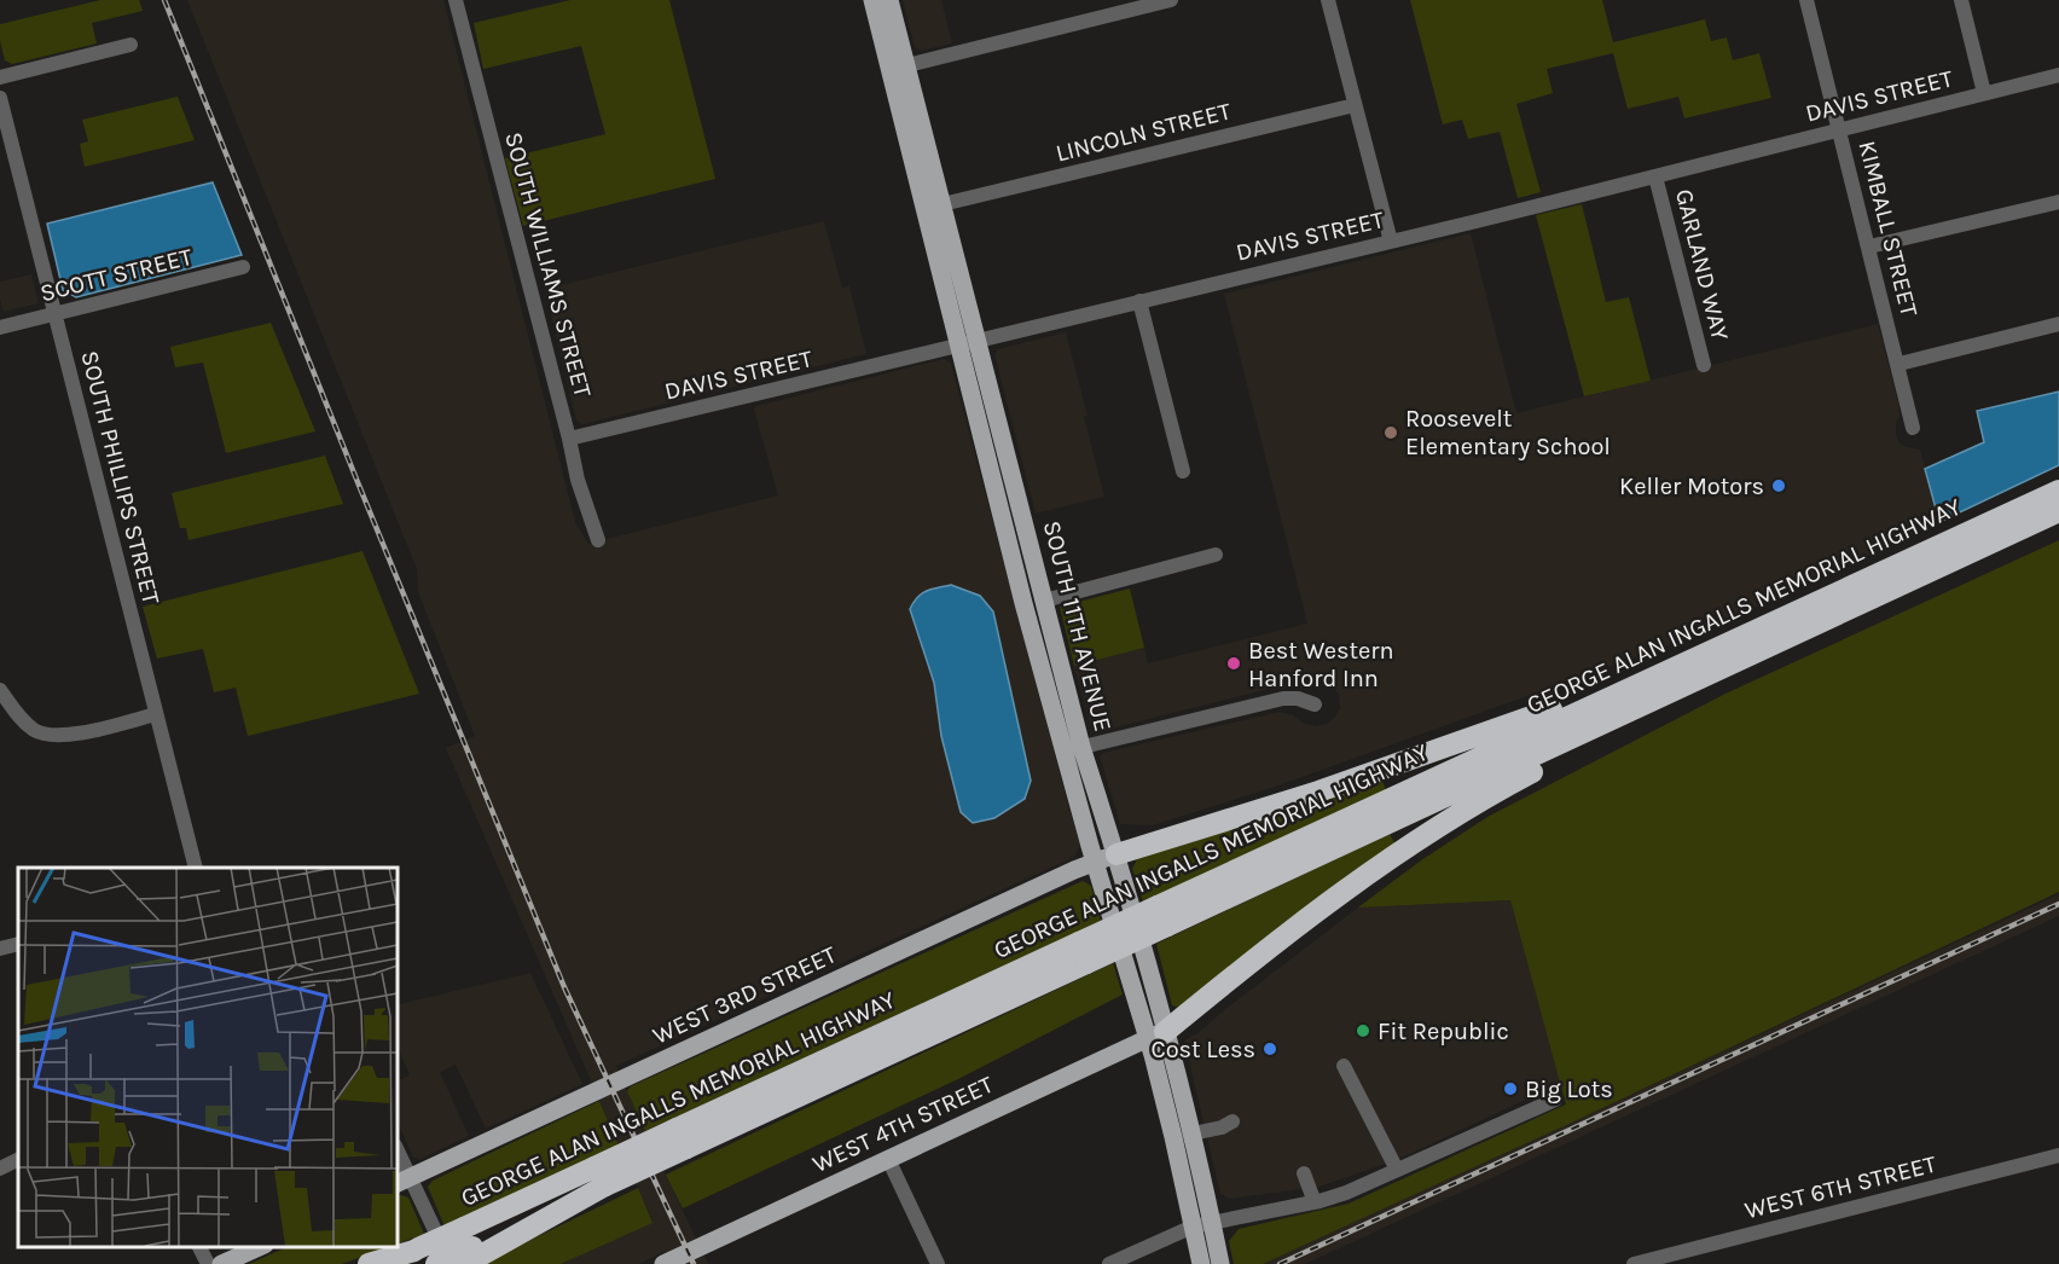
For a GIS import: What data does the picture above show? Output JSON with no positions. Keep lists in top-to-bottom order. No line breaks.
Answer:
{"streets":{"highway":["GEORGE ALAN INGALLS MEMORIAL HIGHWAY"],"main road":["SOUTH 11TH AVENUE","WEST 3RD STREET","WEST 4TH STREET"],"street":["DAVIS STREET","LINCOLN STREET","KIMBALL STREET","SOUTH WILLIAMS STREET","GARLAND WAY","SCOTT STREET","SOUTH PHILLIPS STREET","WEST 6TH STREET"]},"crossings":[["DAVIS STREET","KIMBALL STREET"],["DAVIS STREET","SOUTH WILLIAMS STREET"],["DAVIS STREET","GARLAND WAY"],["DAVIS STREET","SOUTH 11TH AVENUE"],["LINCOLN STREET","SOUTH 11TH AVENUE"],["SCOTT STREET","SOUTH PHILLIPS STREET"],["SOUTH 11TH AVENUE","WEST 3RD STREET"],["SOUTH 11TH AVENUE","WEST 4TH STREET"]],"places":["Roosevelt Elementary School","Keller Motors","Best Western Hanford Inn","Fit Republic","Cost Less","Big Lots"]}
